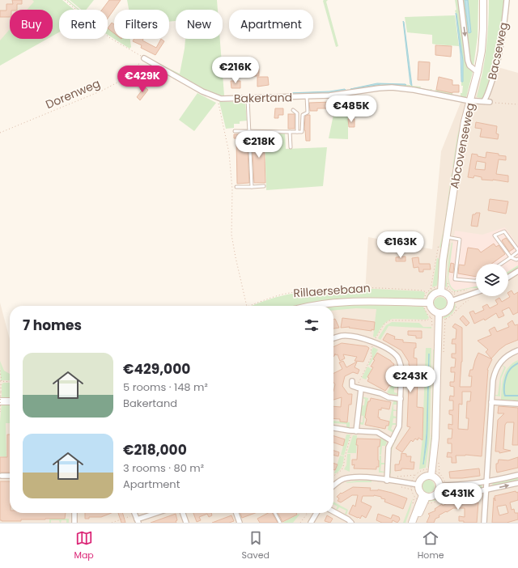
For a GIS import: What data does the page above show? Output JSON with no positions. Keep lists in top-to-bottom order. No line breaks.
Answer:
{"streets":{"street":["Bacseweg","Bakertand","Abcovenseweg","Rillaersebaan"],"path":["Dorenweg"]},"crossings":[["Dorenweg","Bakertand"],["Bakertand","Abcovenseweg"],["Abcovenseweg","Rillaersebaan"]],"page":{"chip":["Buy","Rent","Filters","New","Apartment"],"price":["€216K","€429K","€485K","€218K","€163K","€243K","€431K"],"heading":"7 homes","list":[{"name":"€429,000","note":"5 rooms · 148 m² · Bakertand"},{"name":"€218,000","note":"3 rooms · 80 m² · Apartment"}],"tabs":["Map","Saved","Home"]}}
